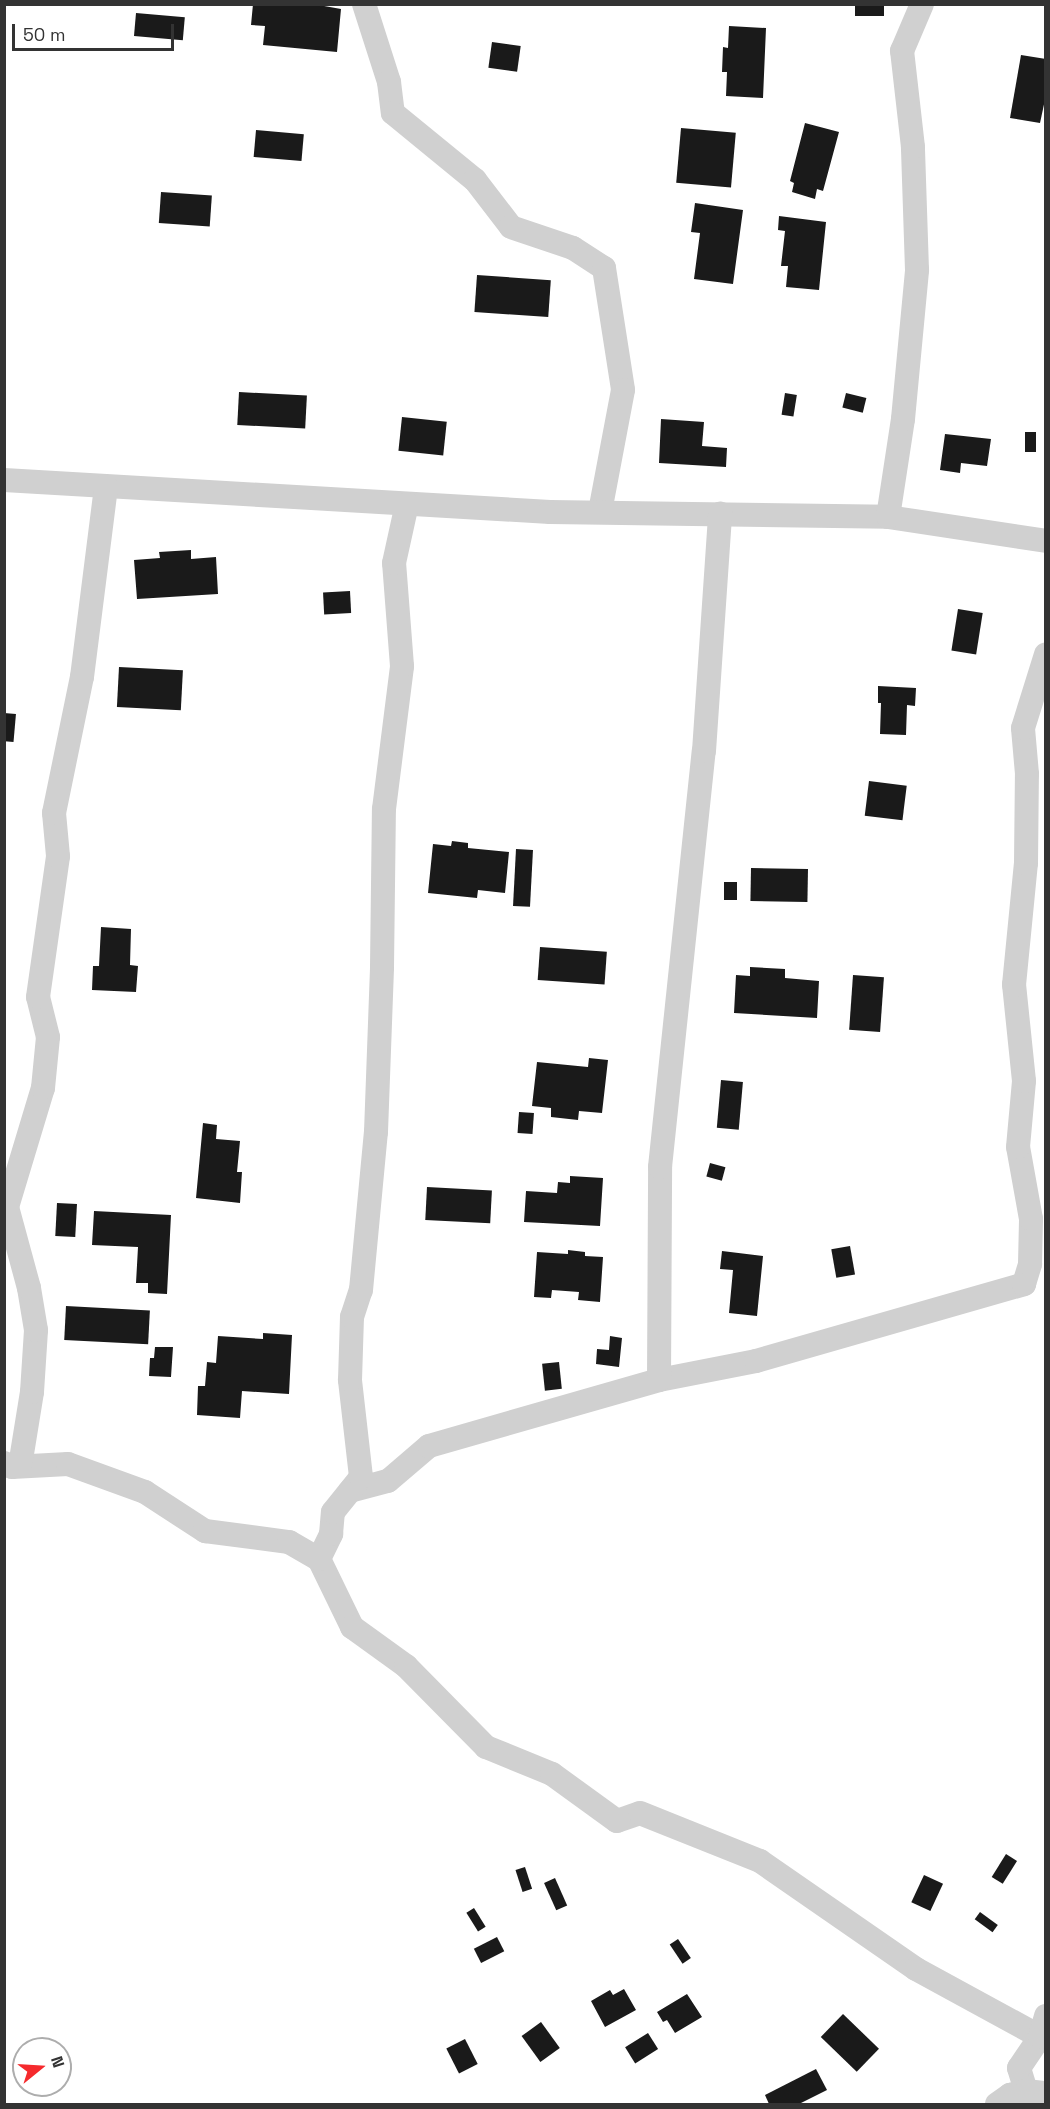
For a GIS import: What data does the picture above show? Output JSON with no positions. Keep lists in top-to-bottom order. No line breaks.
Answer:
{"scale_bar":"50 m","north":"right"}
